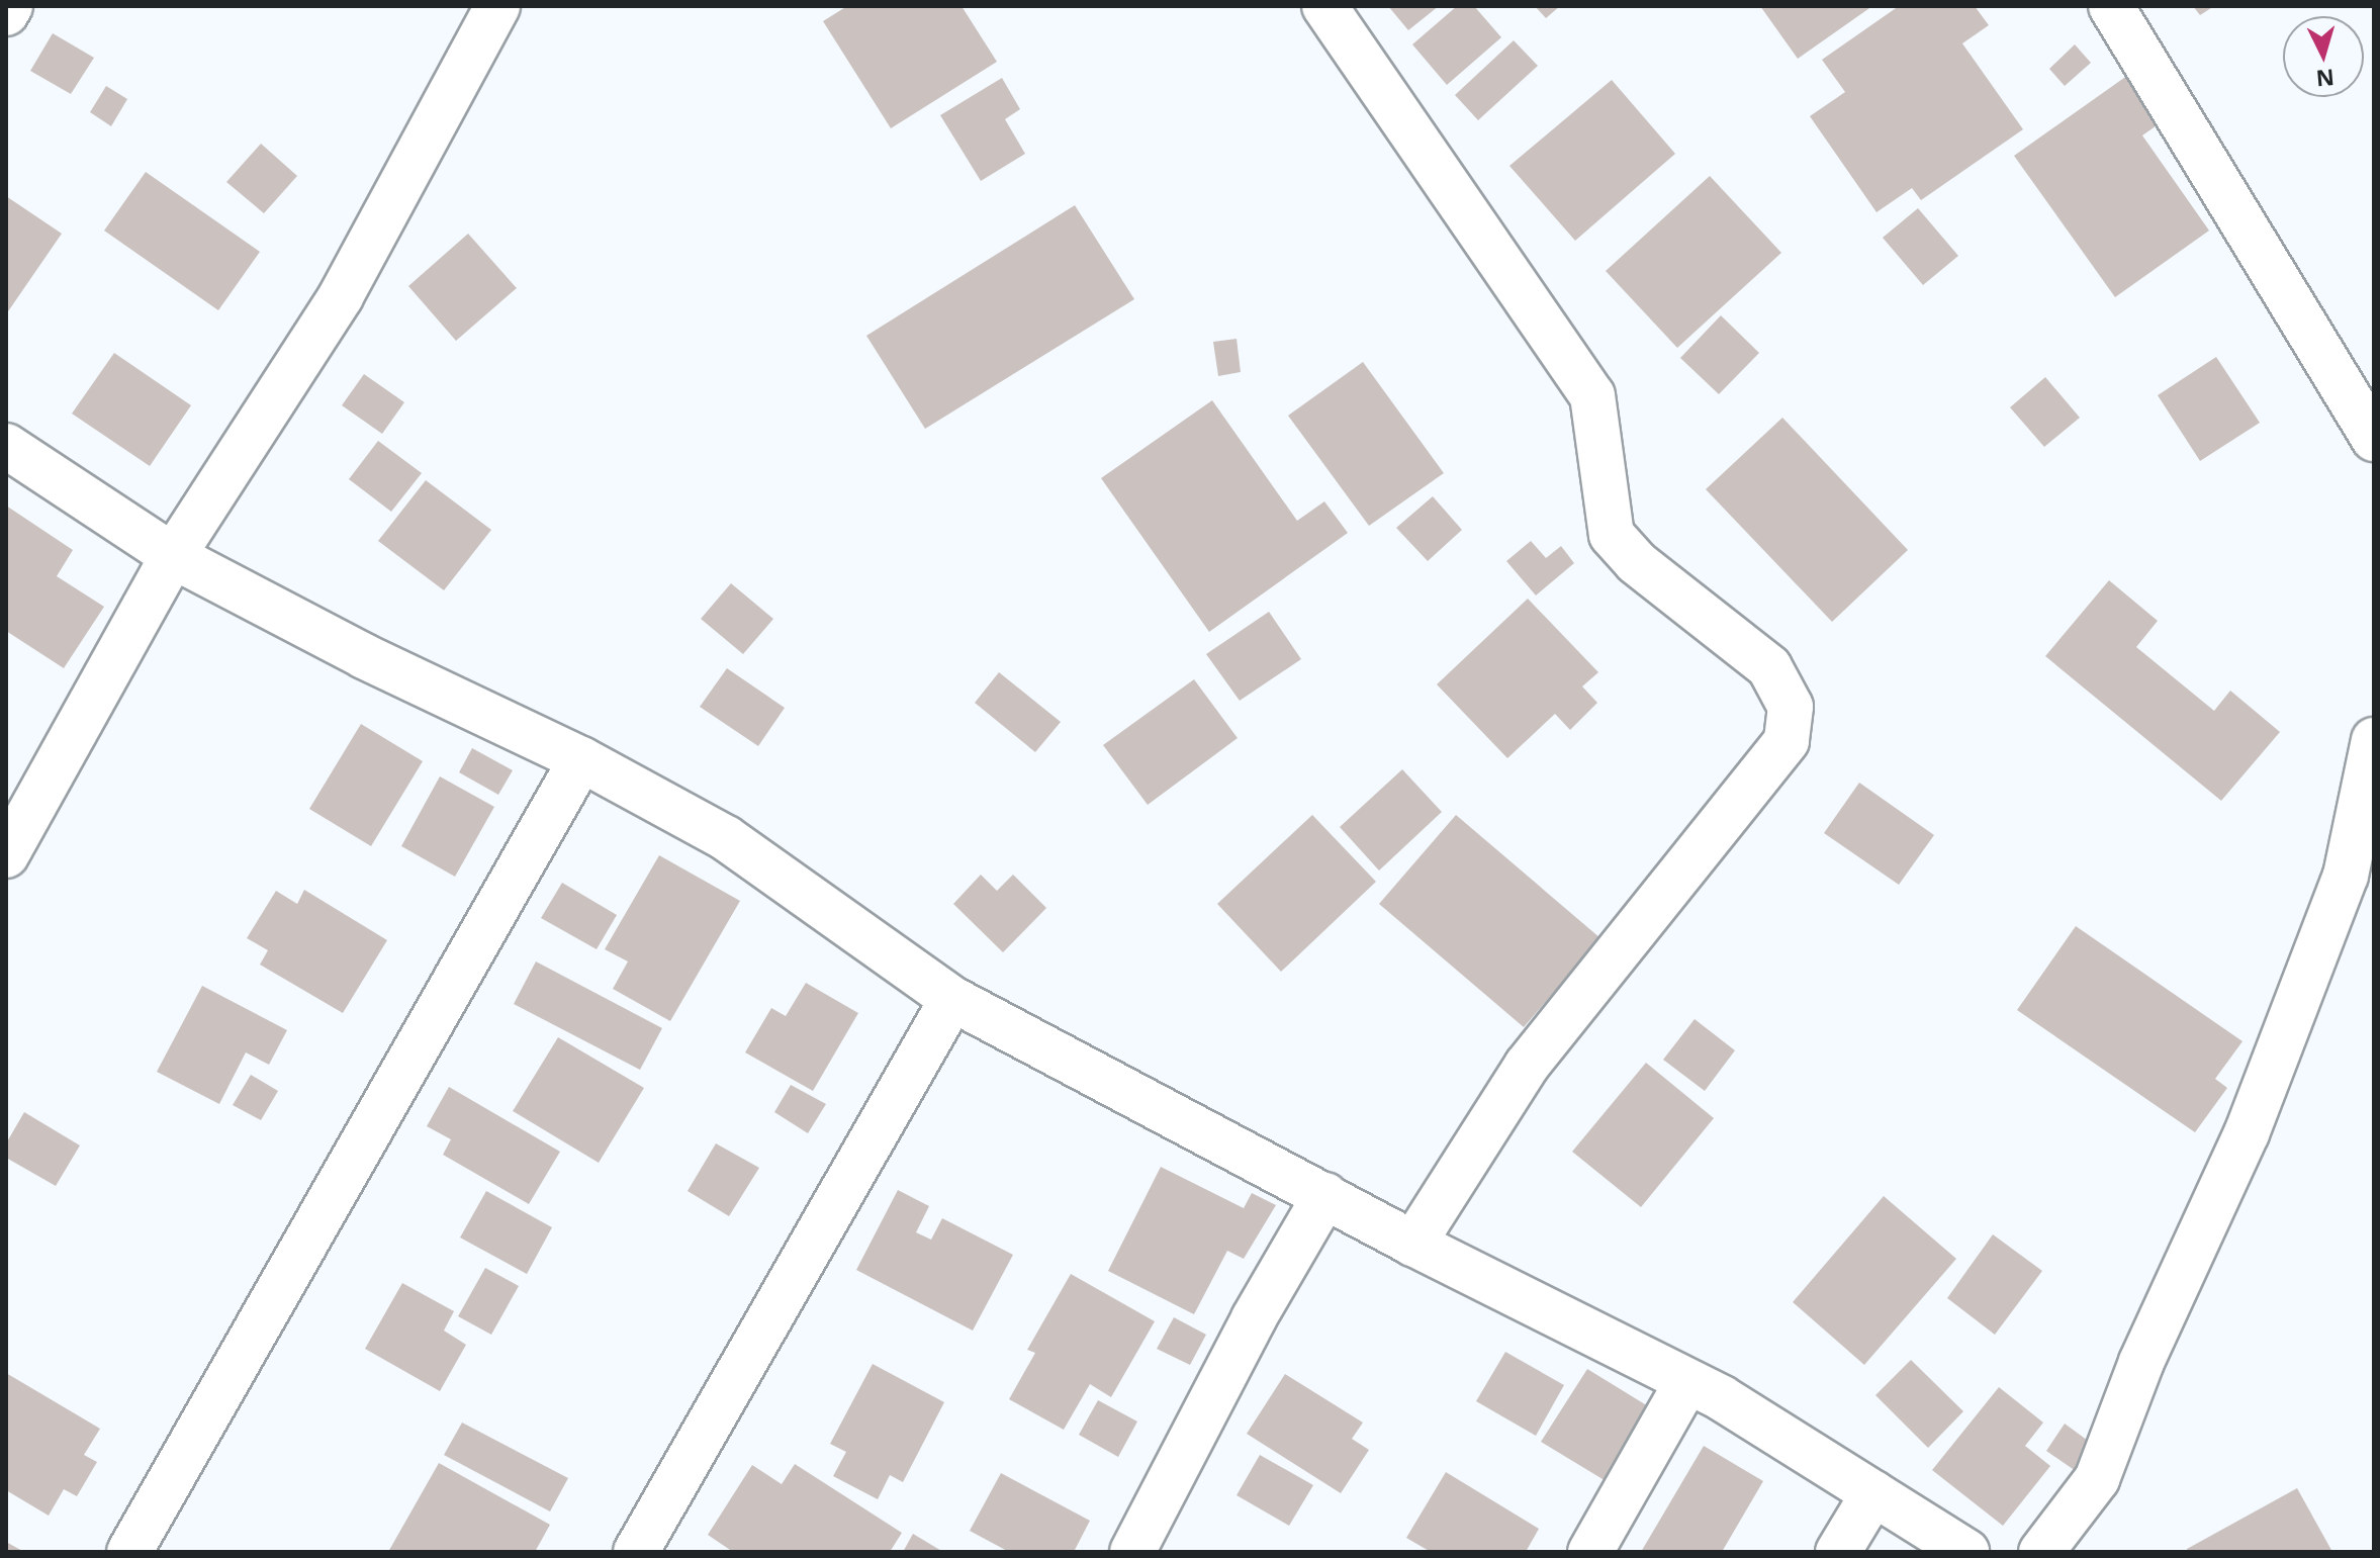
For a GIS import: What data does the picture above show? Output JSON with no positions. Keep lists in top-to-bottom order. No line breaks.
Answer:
{"north":"bottom"}
